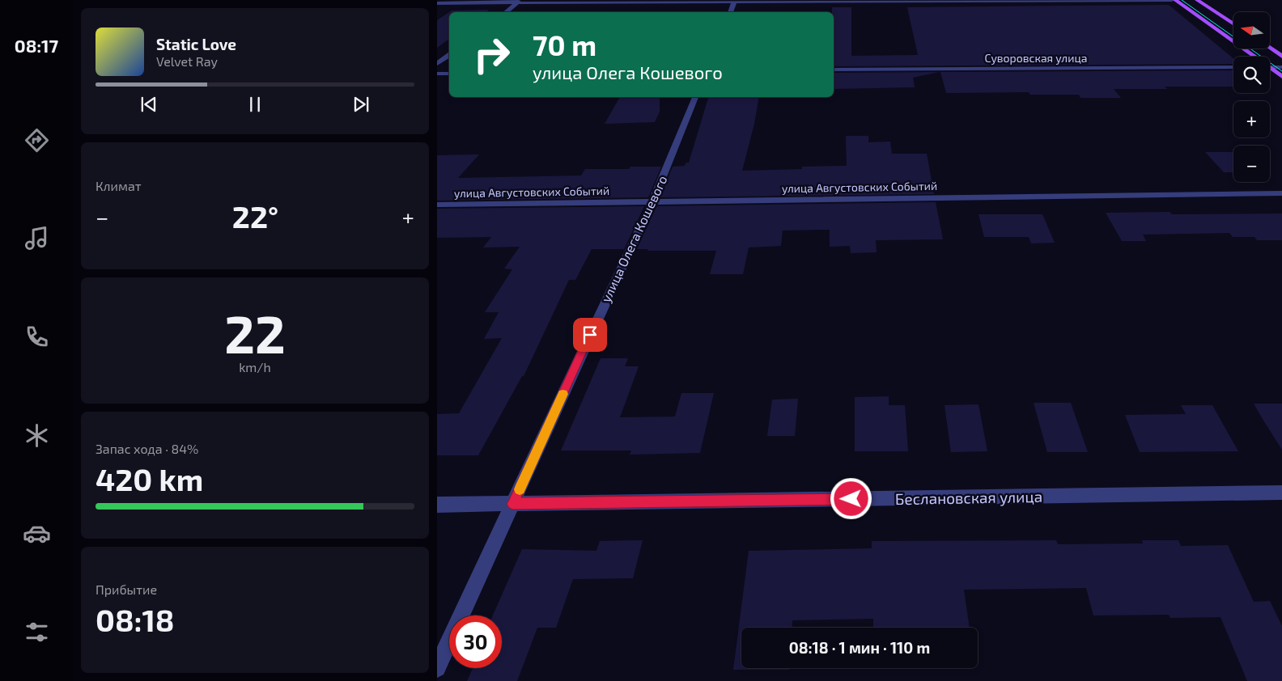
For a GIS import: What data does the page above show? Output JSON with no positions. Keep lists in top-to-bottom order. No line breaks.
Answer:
{"streets":{"street":["Суворовская улица","улица Августовских Событий","улица Олега Кошевого","Беслановская улица"]},"crossings":[["улица Августовских Событий","улица Олега Кошевого"],["улица Олега Кошевого","Беслановская улица"]],"north":"left","page":{"tabs":"08:17","map_buttons":["+","−"],"turn":["70 m","улица Олега Кошевого"],"song":["Static Love","Velvet Ray"],"tile":["Климат",["22","km/h"],["Запас хода · 84%","420 km"],["Прибытие","08:18"]],"heat":["−","22°","+"],"limit":"30","trip":"08:18 · 1 мин · 110 m"}}
